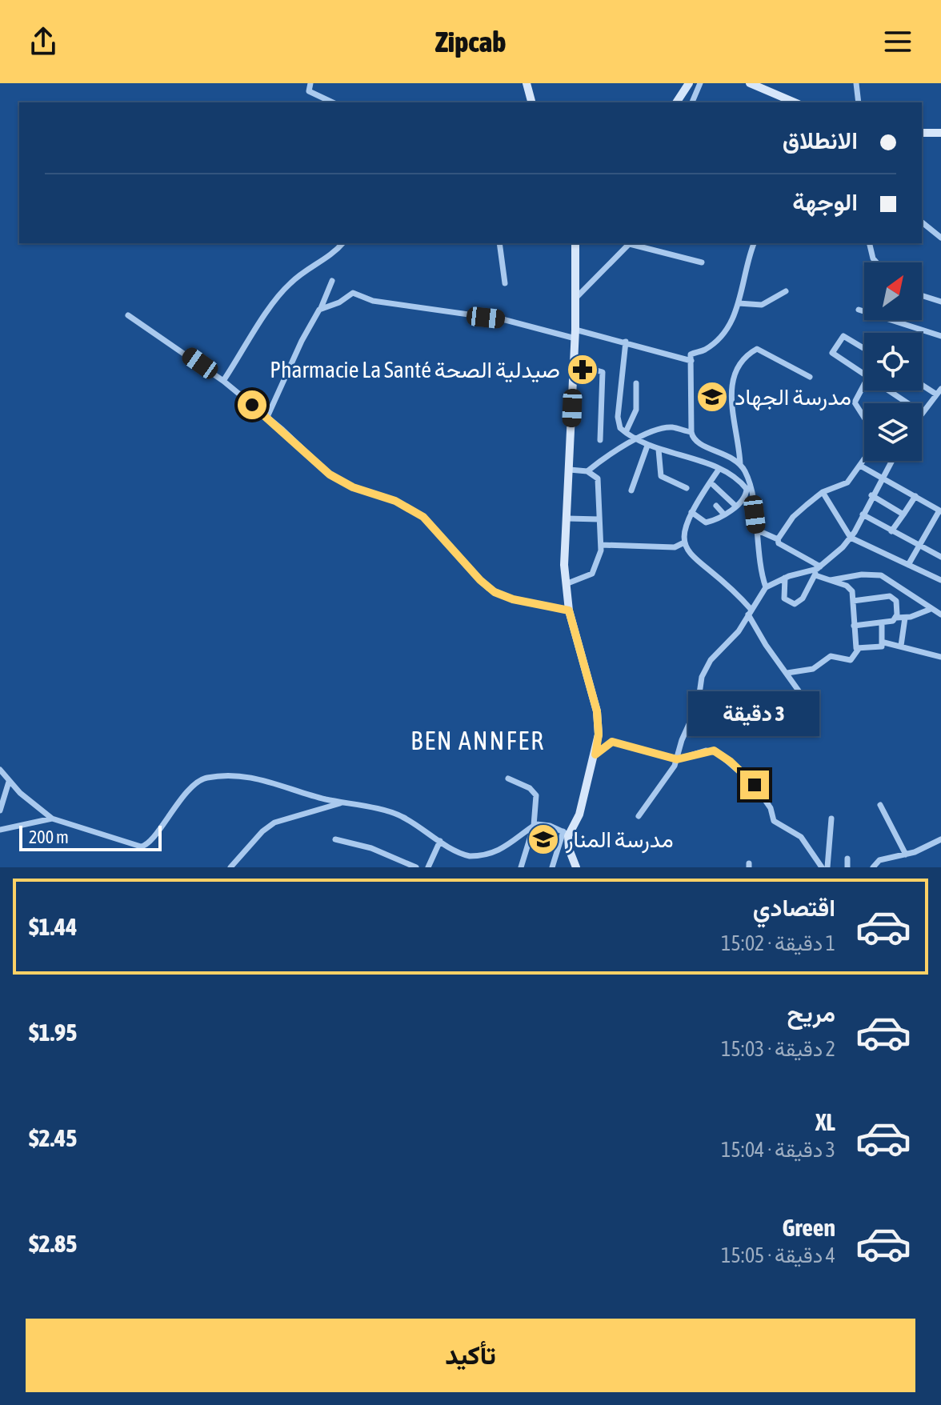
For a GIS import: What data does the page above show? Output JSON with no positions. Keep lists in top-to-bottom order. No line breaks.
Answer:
{"districts":["BEN ANNFER"],"places":{"pharmacy":["Pharmacie La Santé صيدلية الصحة"],"school or university":["مدرسة الجهاد","مدرسة المنار"]},"scale_bar":"200 m","north":"top right","page":{"header":"Zipcab","banner":["الانطلاق","الوجهة"],"bubble":"3 دقيقة","scale":"200 m","list":[{"name":"اقتصادي","note":"1 دقيقة · 15:02","value":"$1.44"},{"name":"مريح","note":"2 دقيقة · 15:03","value":"$1.95"},{"name":"XL","note":"3 دقيقة · 15:04","value":"$2.45"},{"name":"Green","note":"4 دقيقة · 15:05","value":"$2.85"}],"buttons":"تأكيد"}}
